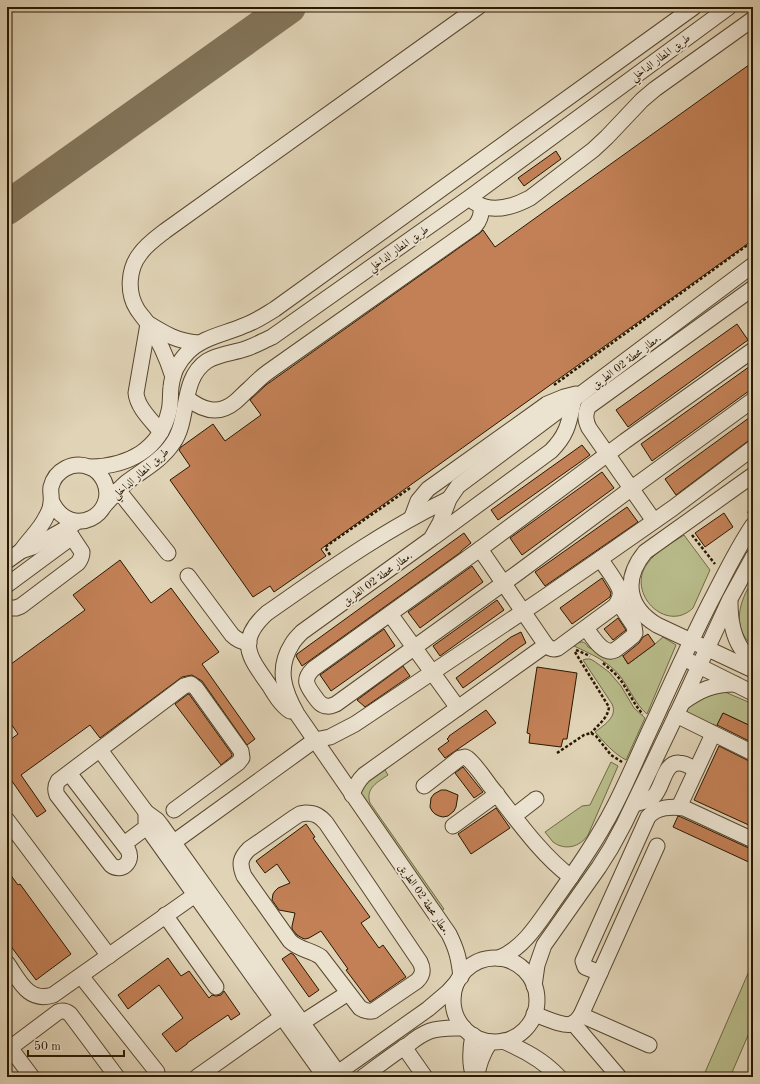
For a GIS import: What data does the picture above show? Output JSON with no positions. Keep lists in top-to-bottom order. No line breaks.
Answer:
{"streets":{"street":["طريق المطار الداخلي","مطار محطة 02 الطريق."]},"scale_bar":"50 m"}
